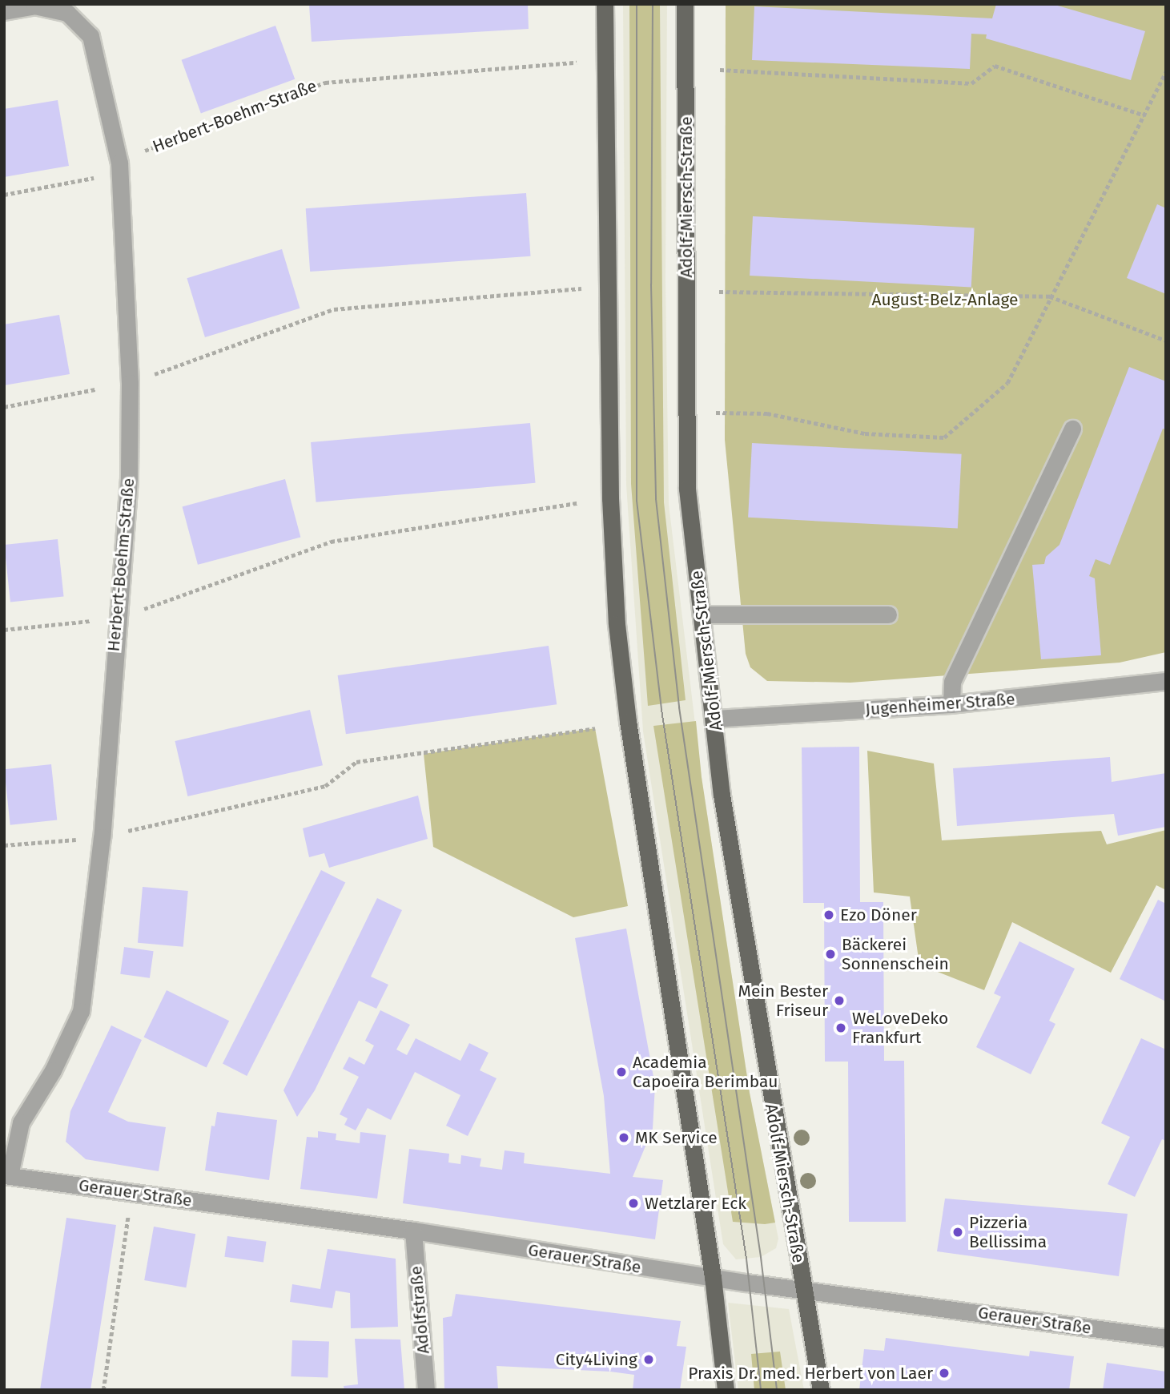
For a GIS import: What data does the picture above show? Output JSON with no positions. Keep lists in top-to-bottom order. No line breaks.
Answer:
{"streets":{"main road":["Adolf-Miersch-Straße"],"street":["Herbert-Boehm-Straße","Jugenheimer Straße","Gerauer Straße","Adolfstraße"]},"crossings":[["Herbert-Boehm-Straße","Gerauer Straße"],["Adolf-Miersch-Straße","Jugenheimer Straße"],["Adolf-Miersch-Straße","Gerauer Straße"],["Gerauer Straße","Adolfstraße"]],"parks":["August-Belz-Anlage"],"places":["Ezo Döner","Bäckerei Sonnenschein","Mein Bester Friseur","WeLoveDeko Frankfurt","Academia Capoeira Berimbau","MK Service","Wetzlarer Eck","Pizzeria Bellissima","City4Living","Praxis Dr. med. Herbert von Laer"]}
